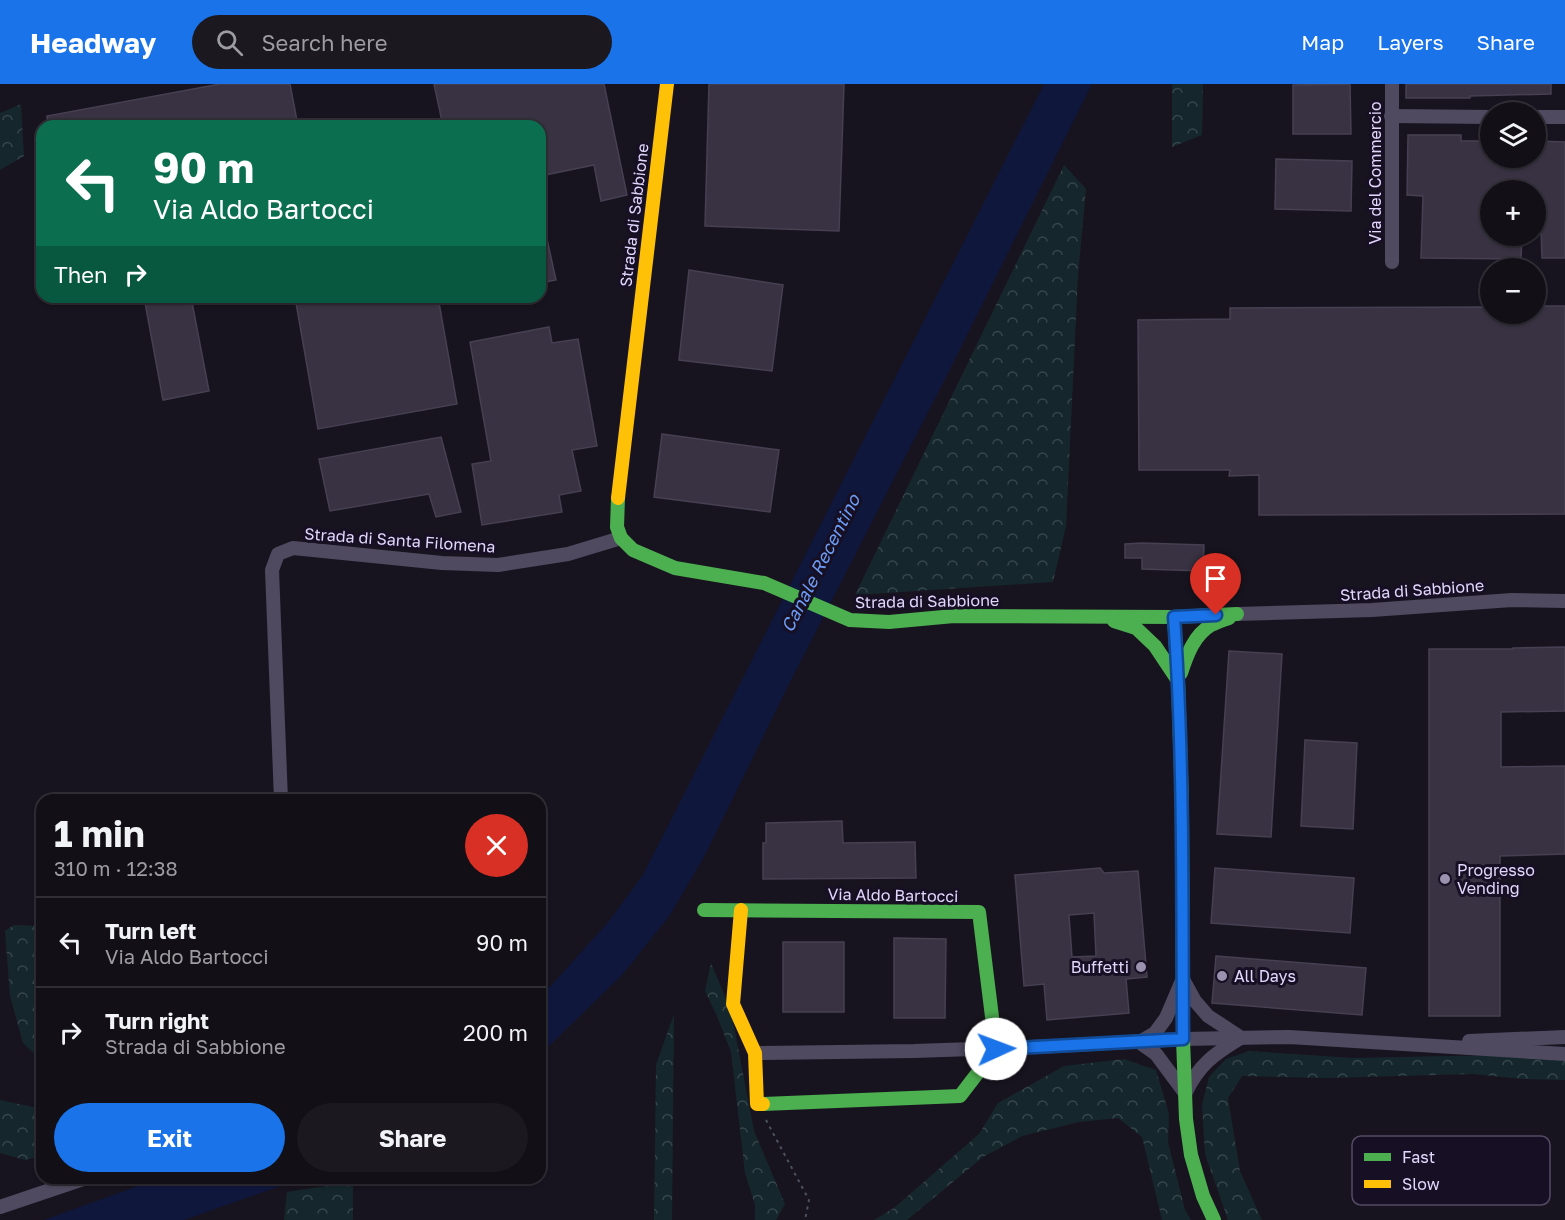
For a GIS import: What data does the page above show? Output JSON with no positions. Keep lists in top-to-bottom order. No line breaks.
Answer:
{"streets":{"main road":["Strada di Sabbione","Via Aldo Bartocci"],"street":["Via del Commercio","Strada di Santa Filomena"]},"crossings":[["Strada di Sabbione","Strada di Santa Filomena"]],"water":["Canale Recentino"],"places":["Progresso Vending","Buffetti","All Days"],"legend":["Fast","Slow"],"page":{"header":"Headway","search":"Search here","nav":["Map","Layers","Share"],"map_buttons":["+","−"],"turn":["90 m","Via Aldo Bartocci"],"then":"Then","heading":["1 min","310 m · 12:38"],"list":[{"name":"Turn left","note":"Via Aldo Bartocci","value":"90 m"},{"name":"Turn right","note":"Strada di Sabbione","value":"200 m"}],"buttons":["Exit","Share"]}}
